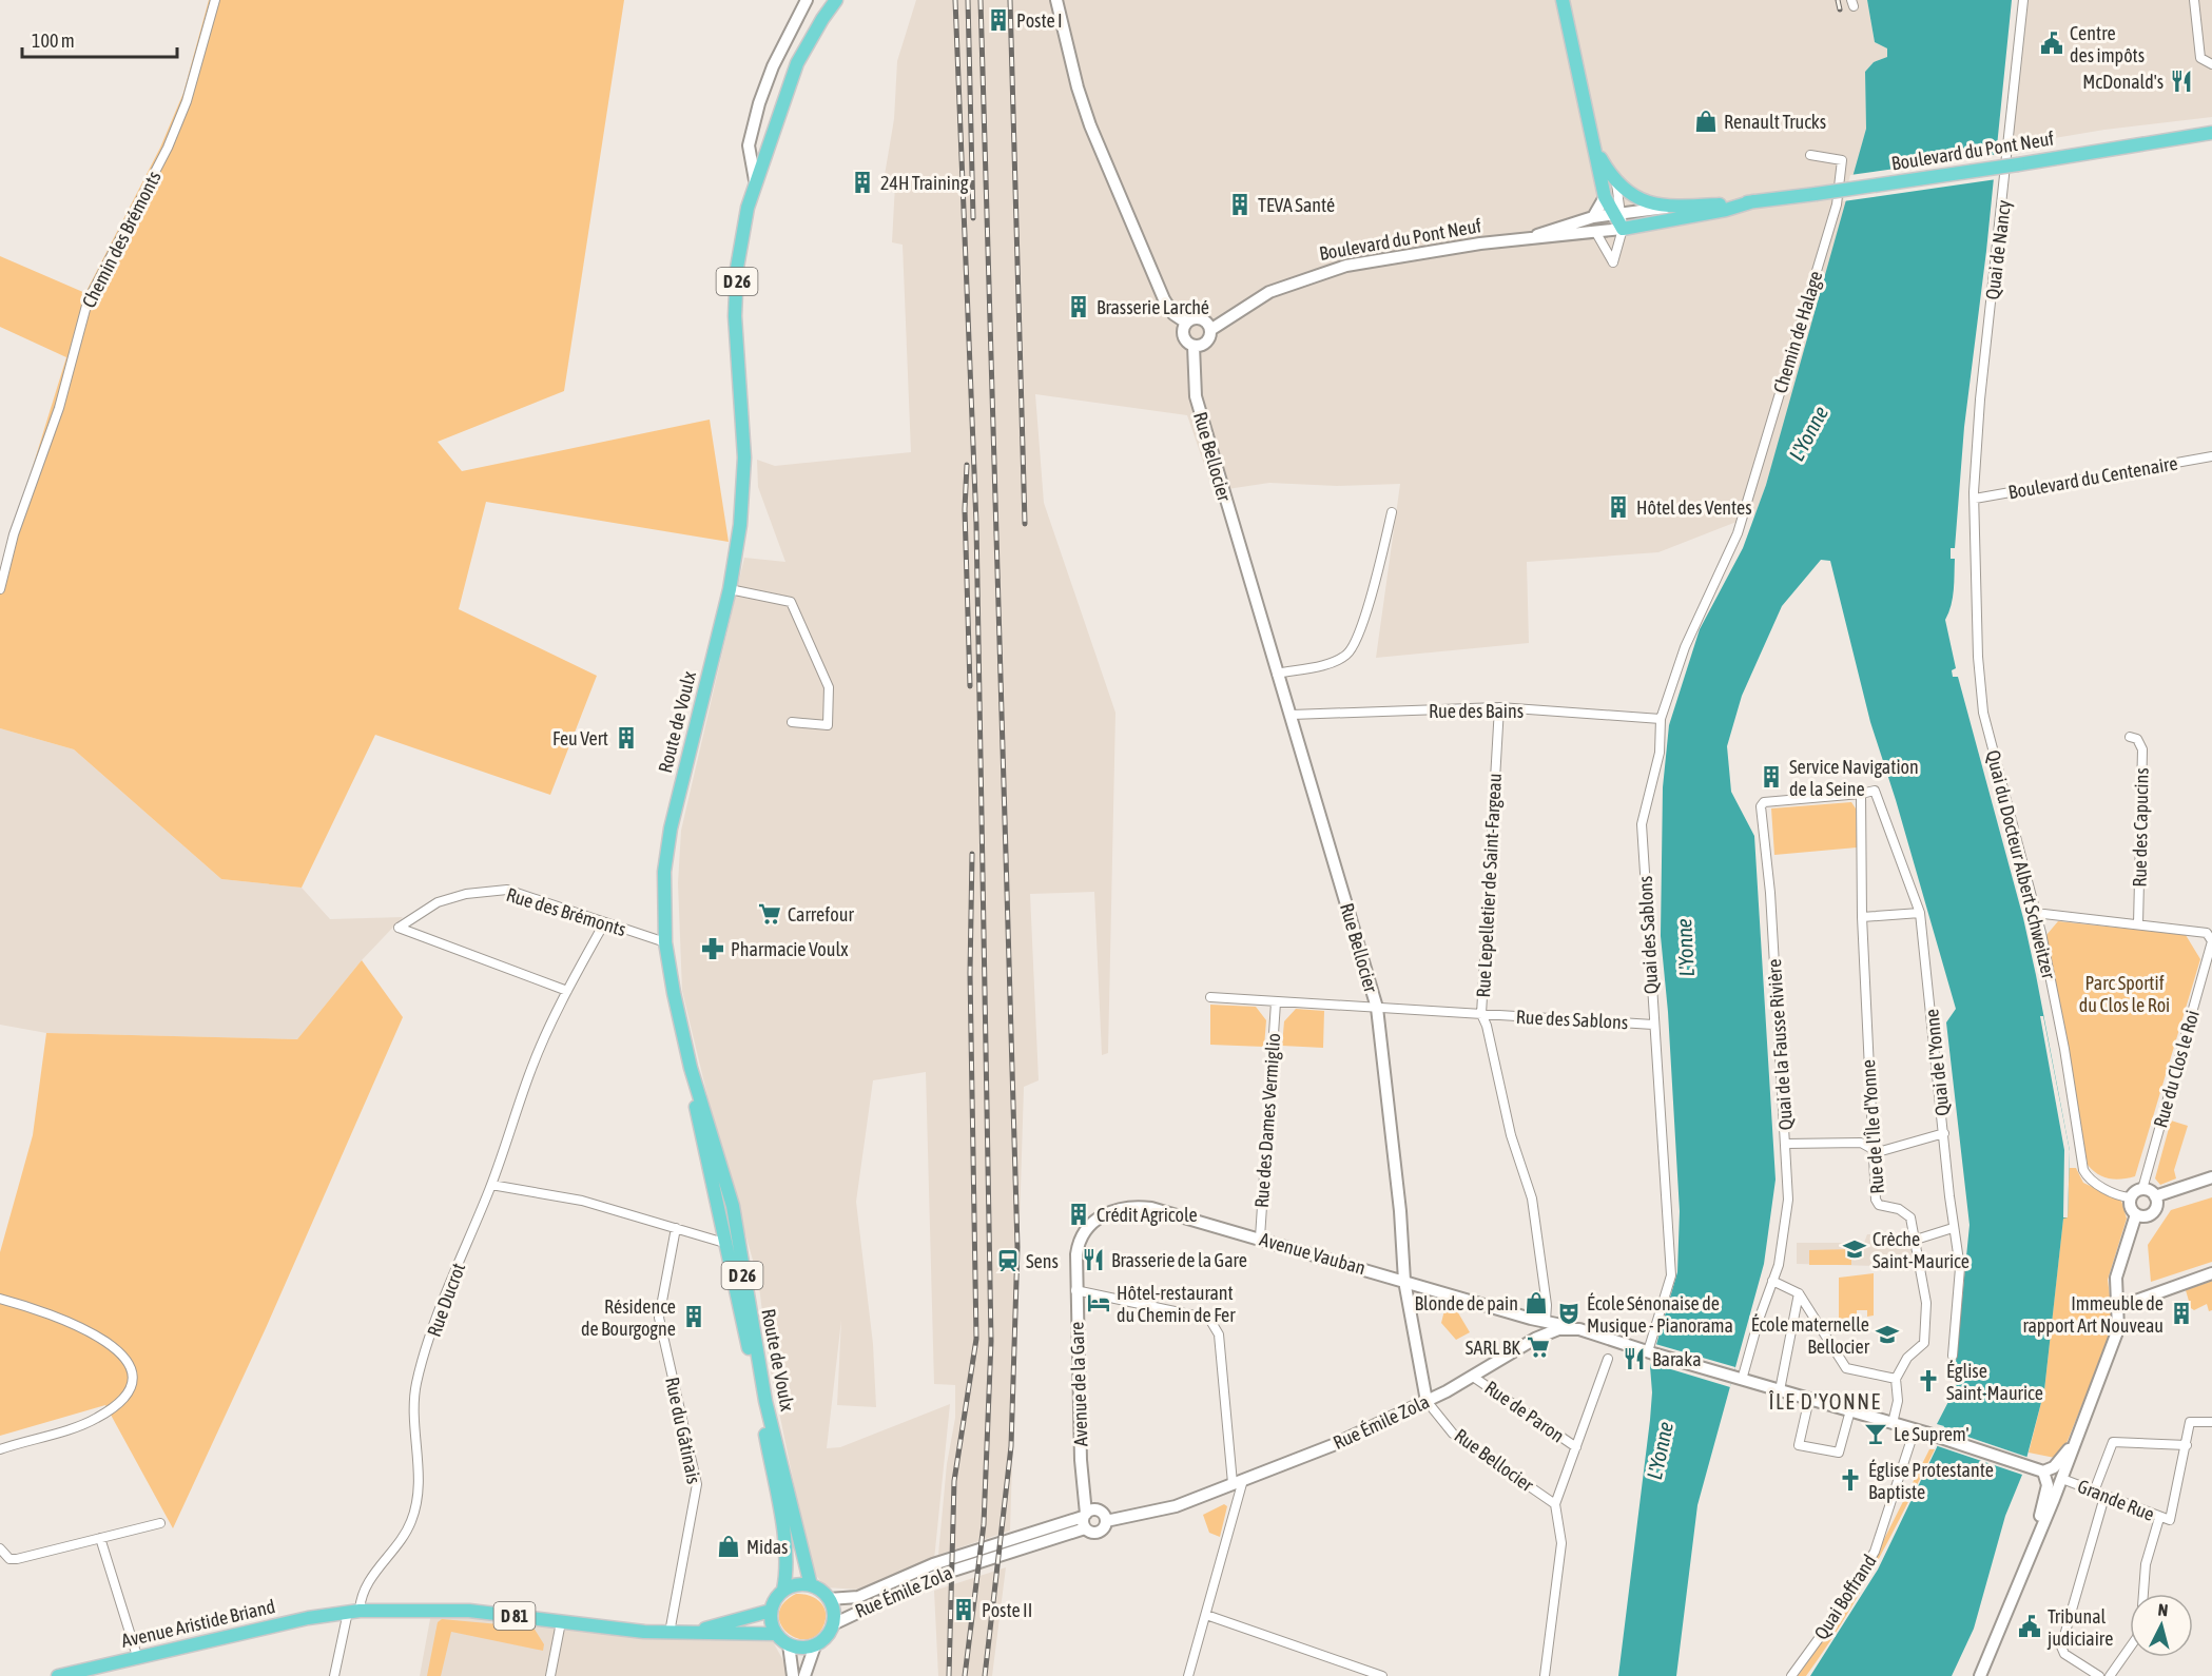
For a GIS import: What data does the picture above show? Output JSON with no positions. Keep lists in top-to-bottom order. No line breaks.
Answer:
{"streets":{"main road":["Boulevard du Pont Neuf","D 26","Rue Bellocier","Route de Voulx","Avenue Vauban","Avenue de la Gare","Rue Émile Zola","D 81","Avenue Aristide Briand"],"street":["Chemin des Brémonts","Quai de Nancy","Chemin de Halage","Boulevard du Centenaire","Rue des Bains","Rue des Capucins","Quai du Docteur Albert Schweitzer","Rue Lepelletier de Saint-Fargeau","Rue des Brémonts","Quai des Sablons","Rue des Sablons","Quai de la Fausse Rivière","Quai de l'Yonne","Rue du Clos le Roi","Rue des Dames Vermiglio","Rue de l'Île d'Yonne","Rue Ducrot","Rue de Paron","Rue du Gâtinais","Grande Rue","Quai Boffrand"]},"crossings":[["Boulevard du Pont Neuf","Rue Bellocier"],["Quai de Nancy","Boulevard du Centenaire"],["Quai de Nancy","Quai du Docteur Albert Schweitzer"],["D 26","Route de Voulx"],["Chemin de Halage","Quai des Sablons"],["Rue Bellocier","Rue des Bains"],["Rue Bellocier","Rue des Sablons"],["Rue Bellocier","Avenue Vauban"],["Rue Bellocier","Rue Émile Zola"],["Boulevard du Centenaire","Quai du Docteur Albert Schweitzer"],["Rue des Bains","Rue Lepelletier de Saint-Fargeau"],["Rue des Bains","Quai des Sablons"],["Route de Voulx","Rue des Brémonts"],["Route de Voulx","Rue Émile Zola"],["Route de Voulx","D 81"],["Rue des Capucins","Rue du Clos le Roi"],["Quai du Docteur Albert Schweitzer","Rue du Clos le Roi"],["Rue Lepelletier de Saint-Fargeau","Rue des Sablons"],["Rue Lepelletier de Saint-Fargeau","Avenue Vauban"],["Rue des Brémonts","Rue Ducrot"],["Quai des Sablons","Rue des Sablons"],["Quai des Sablons","Rue Émile Zola"],["Quai de la Fausse Rivière","Quai de l'Yonne"],["Quai de la Fausse Rivière","Rue de l'Île d'Yonne"],["Quai de la Fausse Rivière","Rue Émile Zola"],["Quai de l'Yonne","Rue de l'Île d'Yonne"],["Rue des Dames Vermiglio","Avenue Vauban"],["Avenue Vauban","Avenue de la Gare"],["Avenue Vauban","Rue Émile Zola"],["Rue Ducrot","D 81"],["Rue Ducrot","Avenue Aristide Briand"],["Avenue de la Gare","Rue Émile Zola"],["Rue de Paron","Rue Émile Zola"],["Rue Émile Zola","Quai Boffrand"],["Rue Émile Zola","D 81"],["Rue du Gâtinais","D 81"],["D 81","Avenue Aristide Briand"]],"districts":["ÎLE D'YONNE"],"water":["L'Yonne"],"parks":["Parc Sportif du Clos le Roi"],"places":{"building":["Poste I","24H Training","TEVA Santé","Brasserie Larché","Hôtel des Ventes","Feu Vert","Service Navigation de la Seine","Crédit Agricole","Immeuble de rapport Art Nouveau","Résidence de Bourgogne","Poste II"],"public building":["Centre des impôts","Tribunal judiciaire"],"restaurant":["McDonald's","Brasserie de la Gare","Baraka"],"shop":["Renault Trucks","Blonde de pain","Midas"],"supermarket":["Carrefour","SARL BK"],"pharmacy":["Pharmacie Voulx"],"school or university":["Crèche Saint-Maurice","École maternelle Bellocier"],"station":["Sens"],"hotel":["Hôtel-restaurant du Chemin de Fer"],"theatre":["École Sénonaise de Musique - Pianorama"],"church":["Église Saint-Maurice","Église Protestante Baptiste"],"bar":["Le Suprem'"]},"scale_bar":"100 m","north":"top"}
